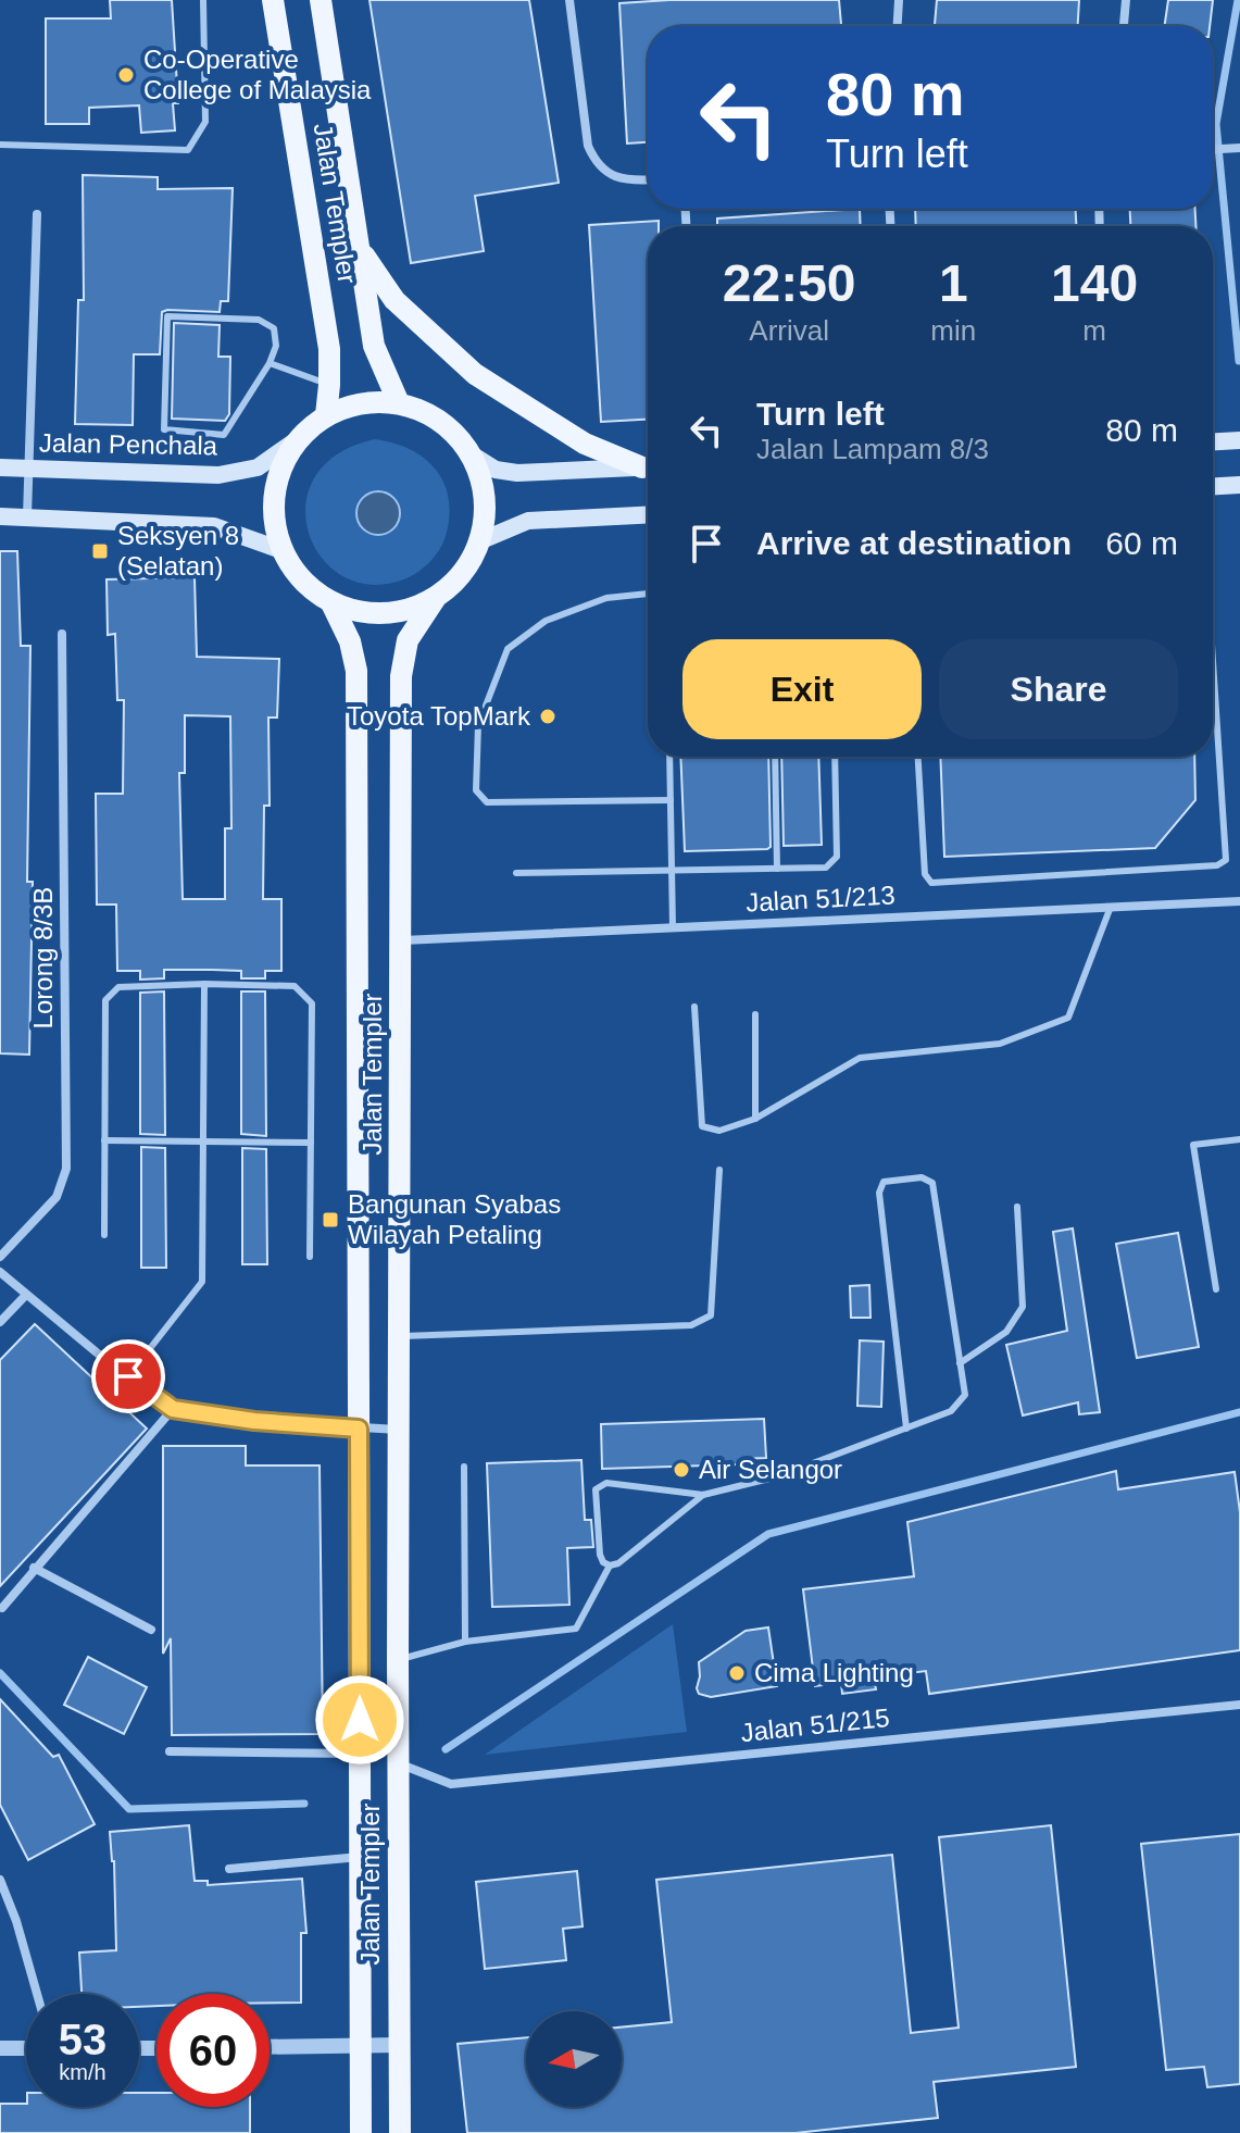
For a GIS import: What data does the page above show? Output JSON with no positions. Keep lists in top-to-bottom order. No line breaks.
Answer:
{"streets":{"main road":["Jalan Templer","Jalan Penchala"],"street":["Jalan 51/213","Lorong 8/3B","Jalan 51/215"]},"crossings":[["Jalan Templer","Jalan Penchala"],["Jalan Templer","Jalan 51/213"],["Jalan Templer","Jalan 51/215"]],"places":{"other":["Co-Operative College of Malaysia","Toyota TopMark","Air Selangor","Cima Lighting"],"transit":["Seksyen 8 (Selatan)","Bangunan Syabas Wilayah Petaling"]},"north":"left","page":{"turn":["80 m","Turn left"],"eta":["22:50","Arrival","1","min","140","m"],"list":[{"name":"Turn left","note":"Jalan Lampam 8/3","value":"80 m"},{"name":"Arrive at destination","value":"60 m"}],"buttons":["Exit","Share"],"speed":"53 km/h","limit":"60"}}
